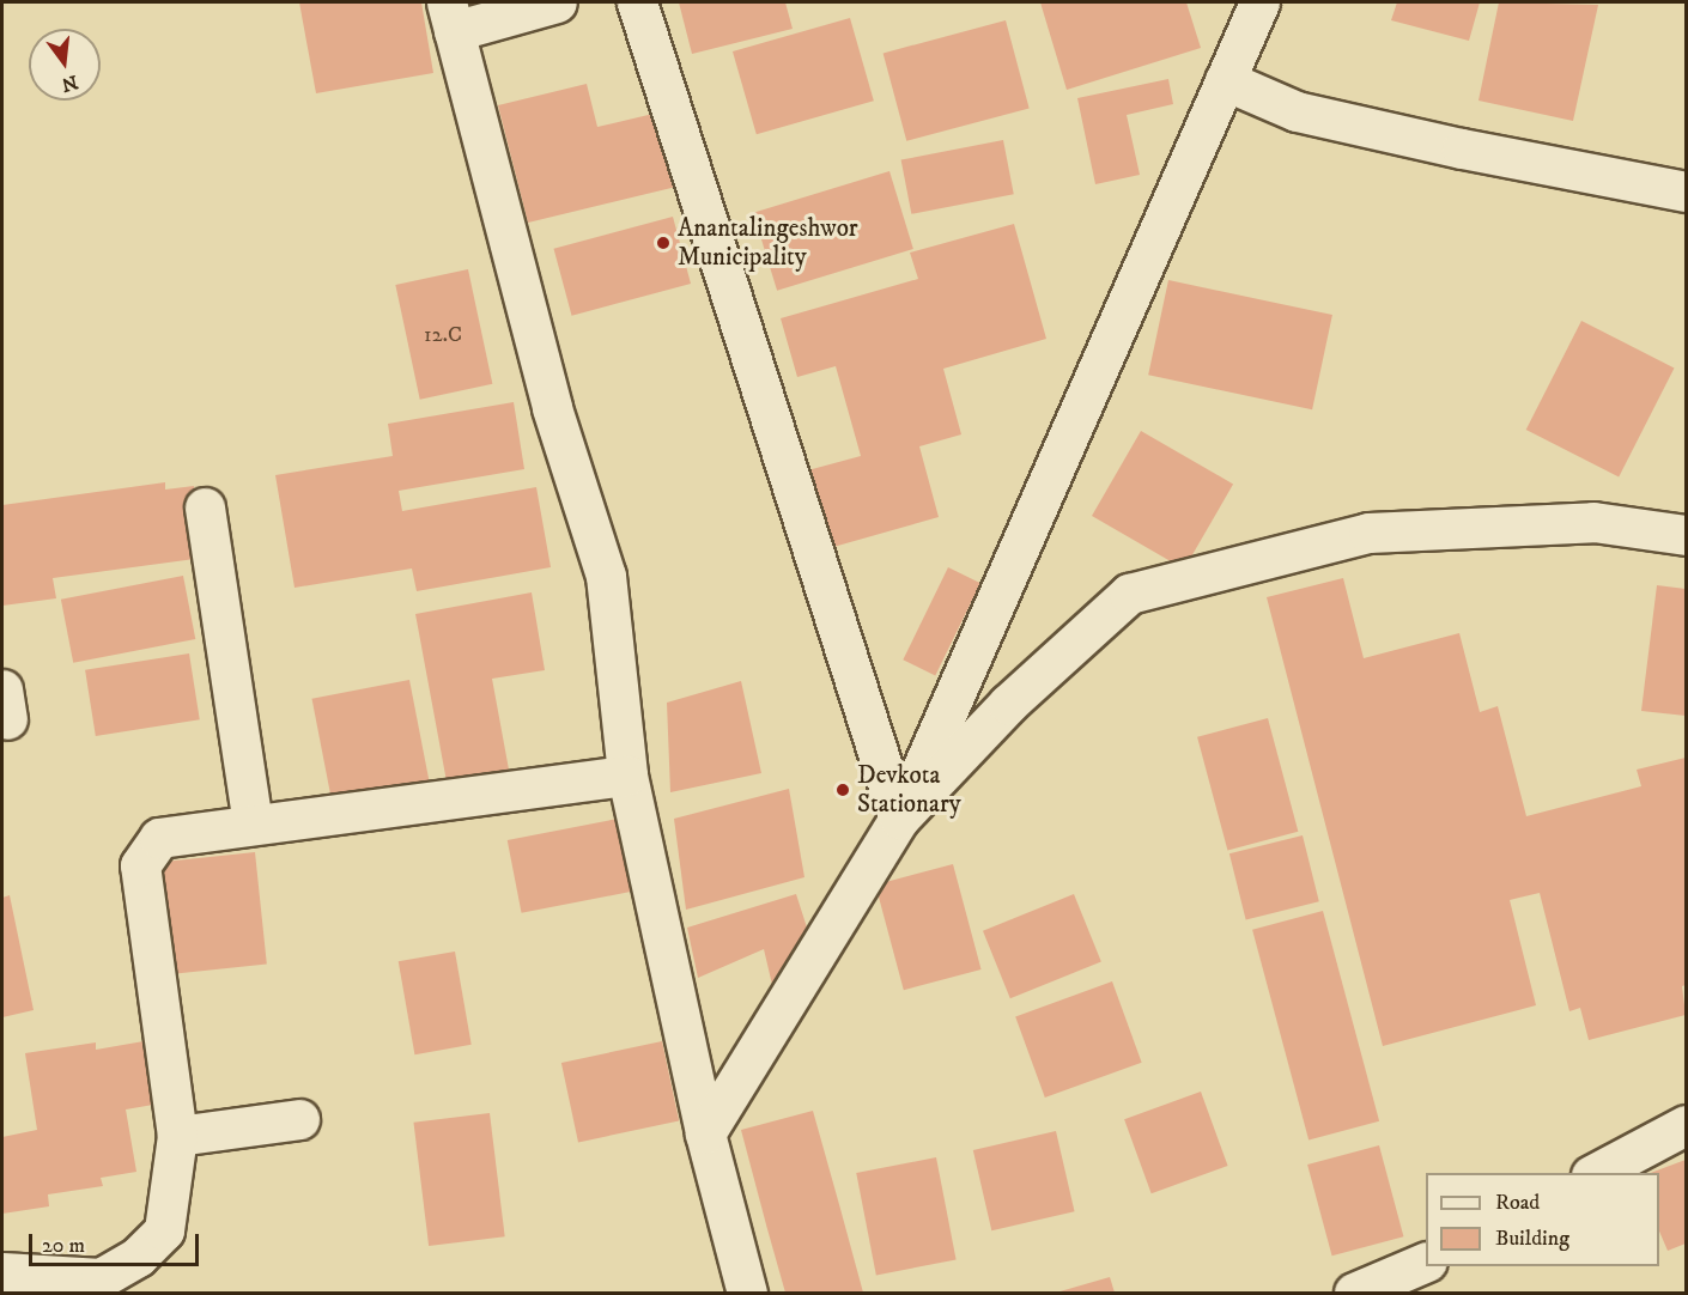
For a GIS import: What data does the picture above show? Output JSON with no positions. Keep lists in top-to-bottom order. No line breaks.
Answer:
{"places":["Anantalingeshwor Municipality","Devkota Stationary"],"house_numbers":["12.C"],"legend":["Road","Building"],"scale_bar":"20 m","north":"bottom"}
